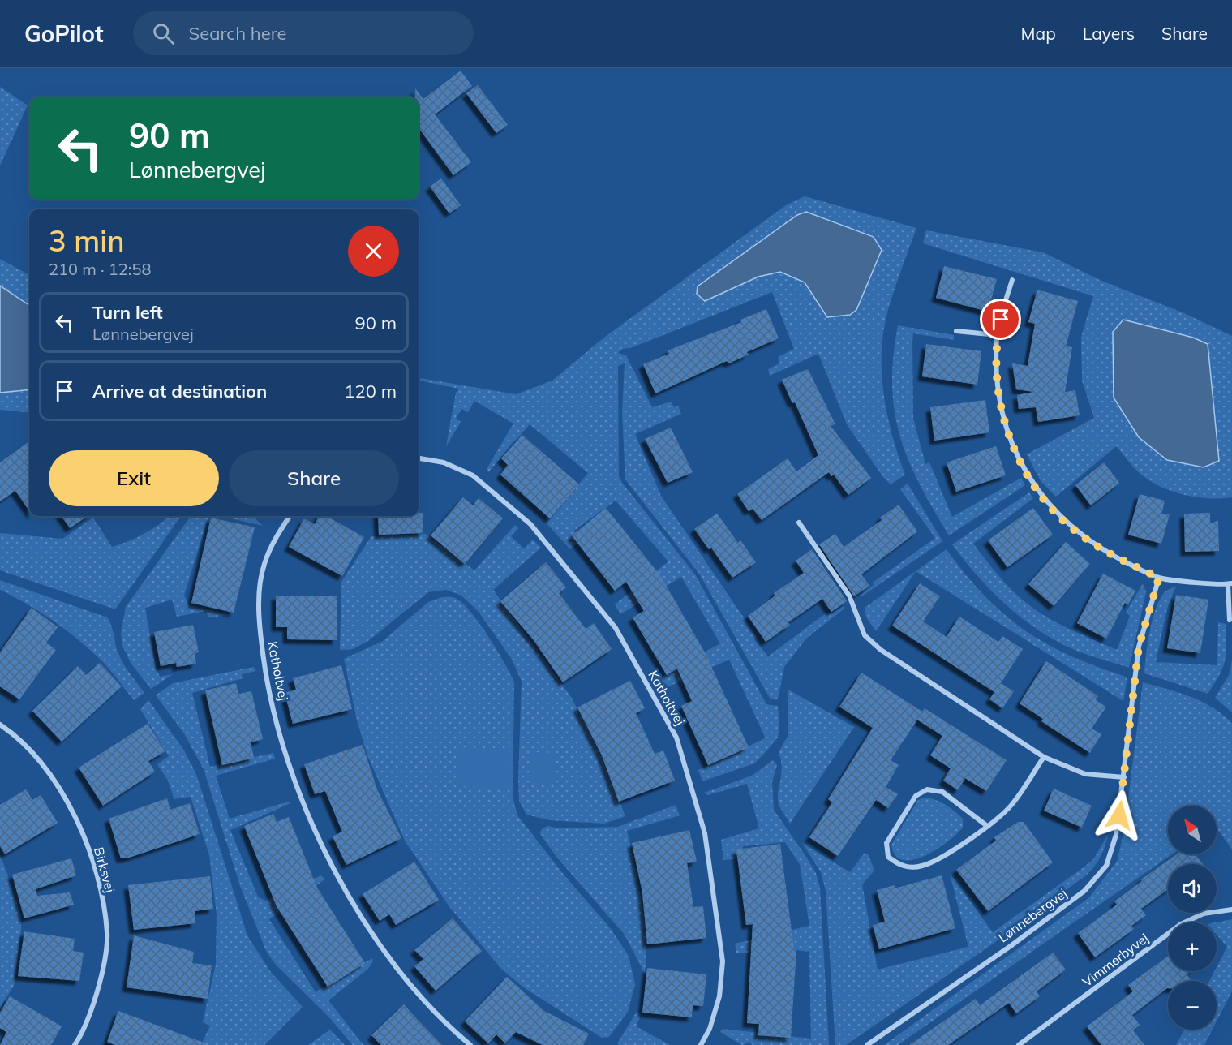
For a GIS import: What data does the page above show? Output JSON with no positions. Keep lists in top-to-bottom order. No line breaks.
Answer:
{"streets":{"street":["Katholtvej","Birksvej","Lønnebergvej","Vimmerbyvej"]},"north":"top left","page":{"header":"GoPilot","search":"Search here","nav":["Map","Layers","Share"],"turn":["90 m","Lønnebergvej"],"heading":["3 min","210 m · 12:58"],"list":[{"name":"Turn left","note":"Lønnebergvej","value":"90 m"},{"name":"Arrive at destination","value":"120 m"}],"buttons":["Exit","Share"],"map_buttons":["+","−"]}}
